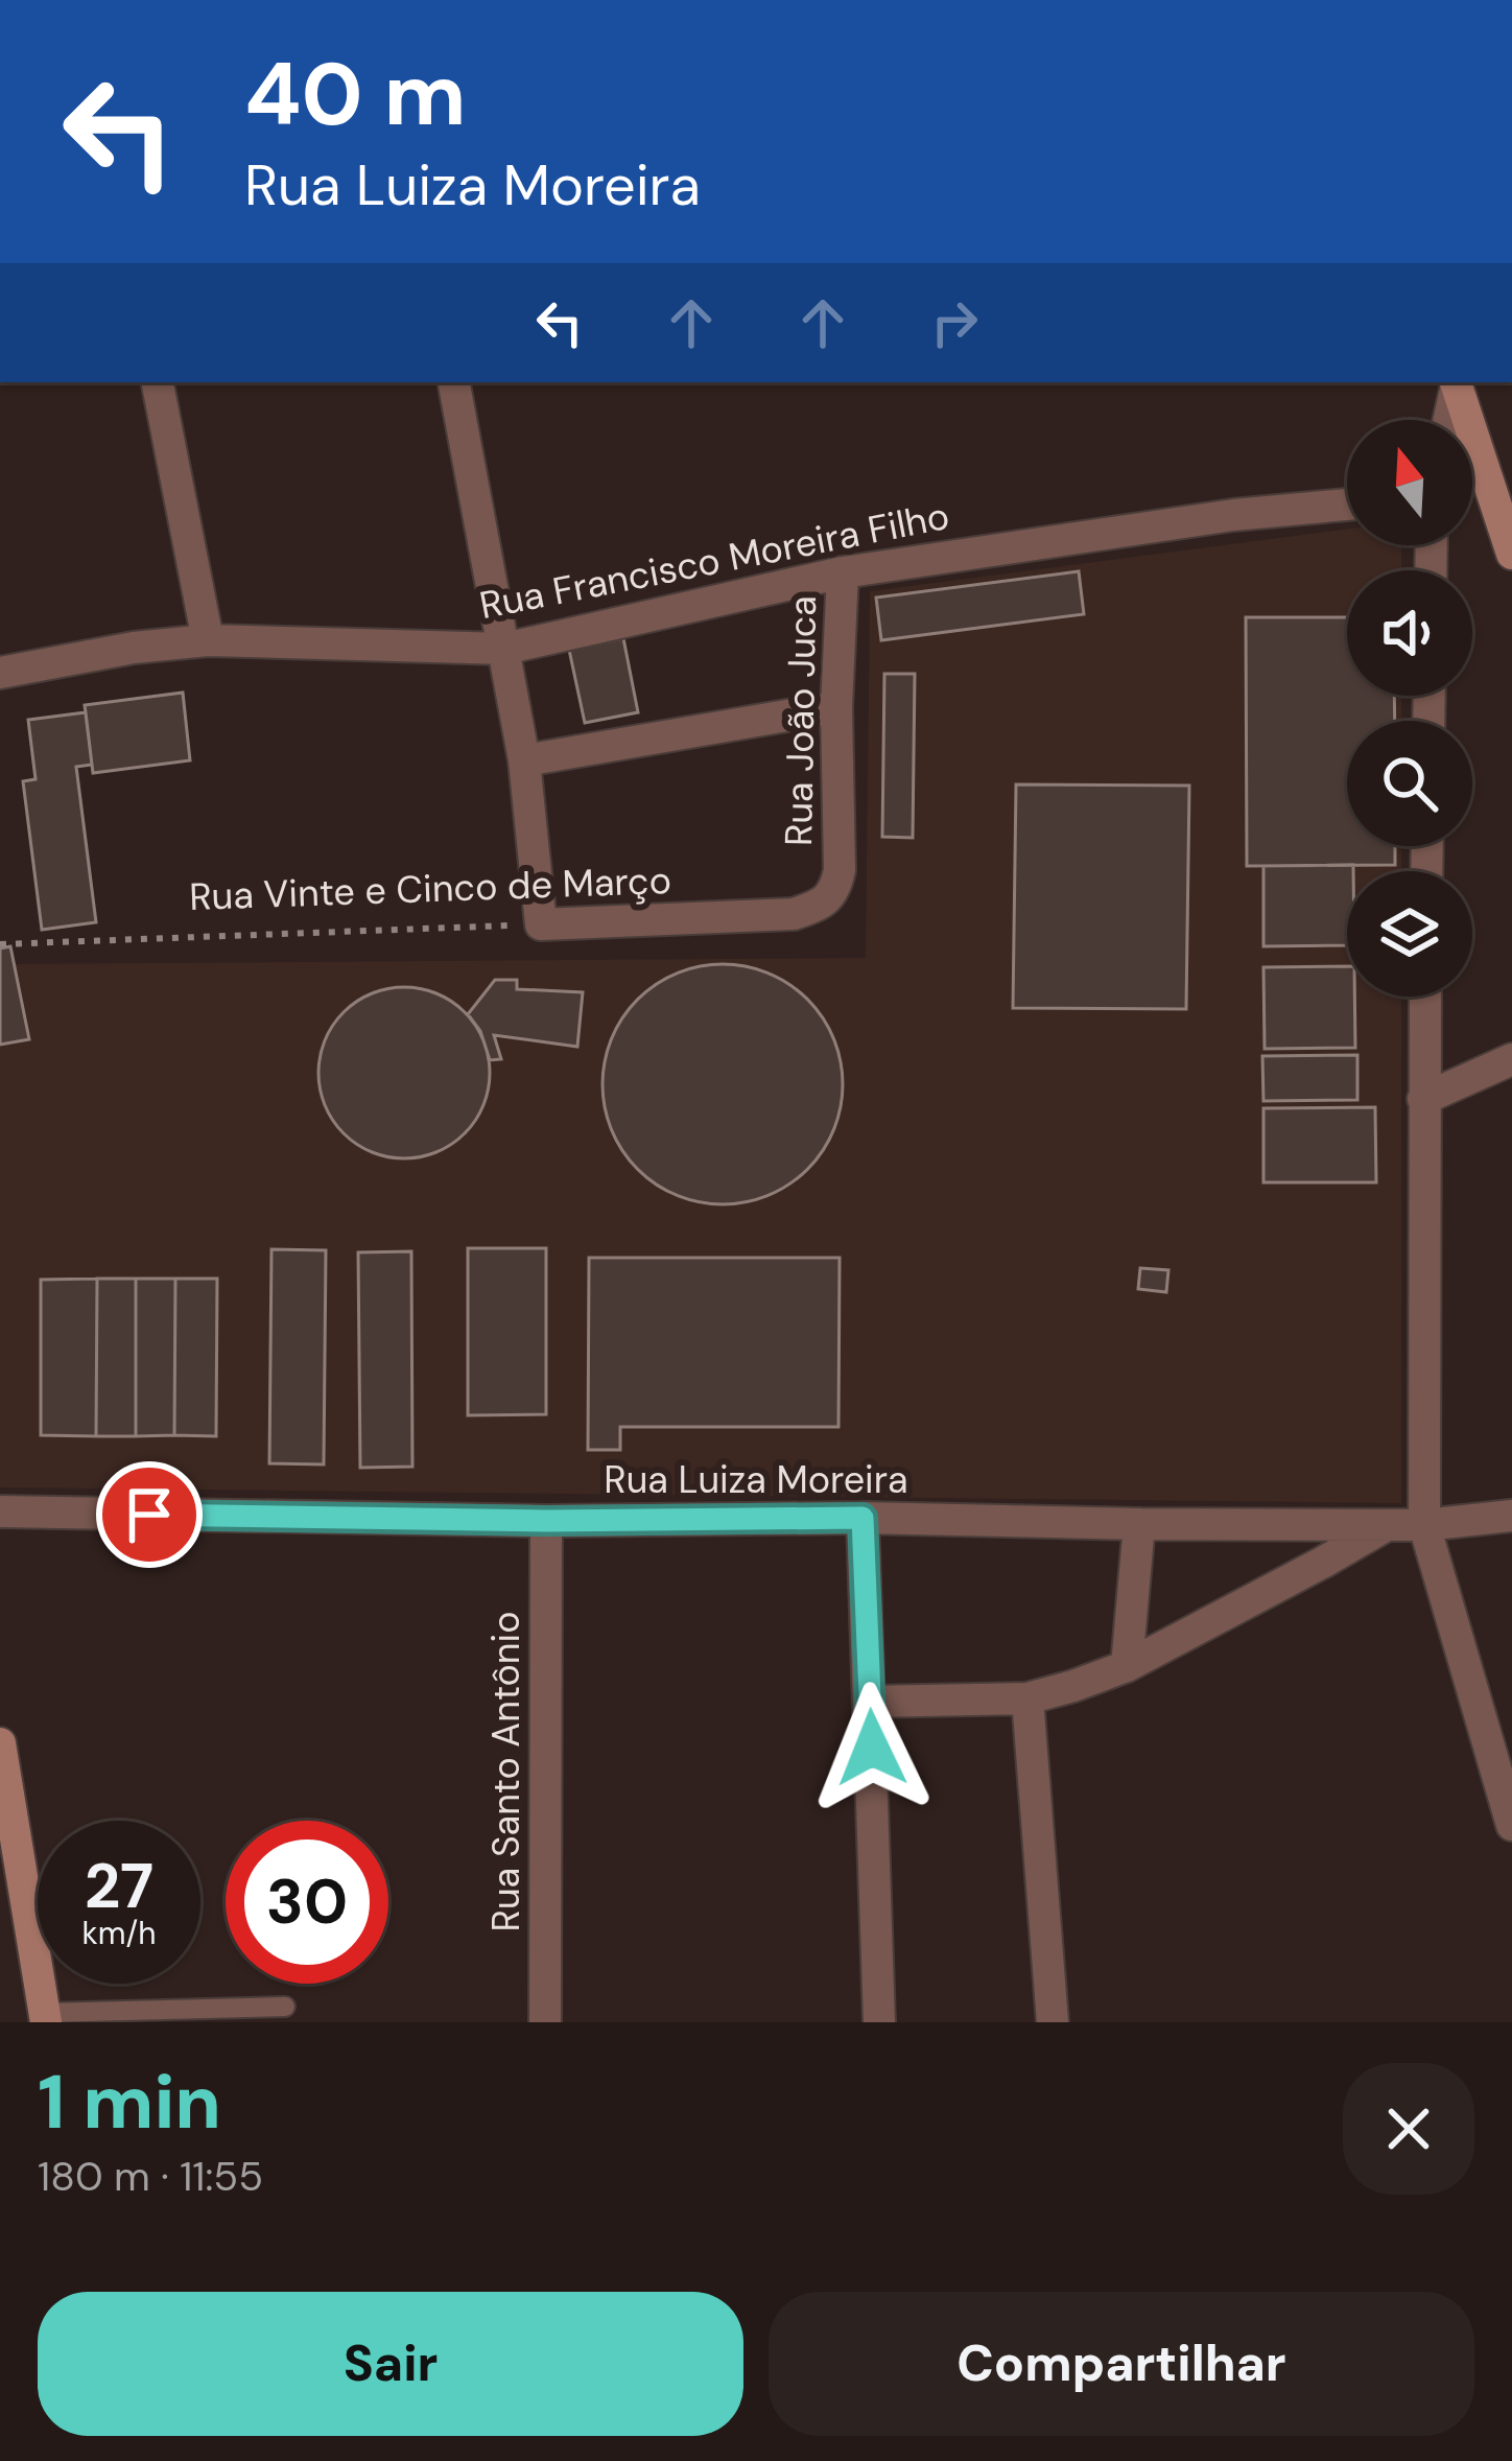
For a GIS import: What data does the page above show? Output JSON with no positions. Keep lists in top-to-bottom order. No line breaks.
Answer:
{"streets":{"street":["Rua Francisco Moreira Filho","Rua João Juca","Rua Vinte e Cinco de Março","Rua Luiza Moreira","Rua Santo Antônio"]},"crossings":[["Rua Francisco Moreira Filho","Rua João Juca"],["Rua João Juca","Rua Vinte e Cinco de Março"],["Rua Luiza Moreira","Rua Santo Antônio"]],"north":"top","page":{"turn":["40 m","Rua Luiza Moreira"],"speed":"27 km/h","limit":"30","heading":["1 min","180 m · 11:55"],"buttons":["Sair","Compartilhar"]}}
